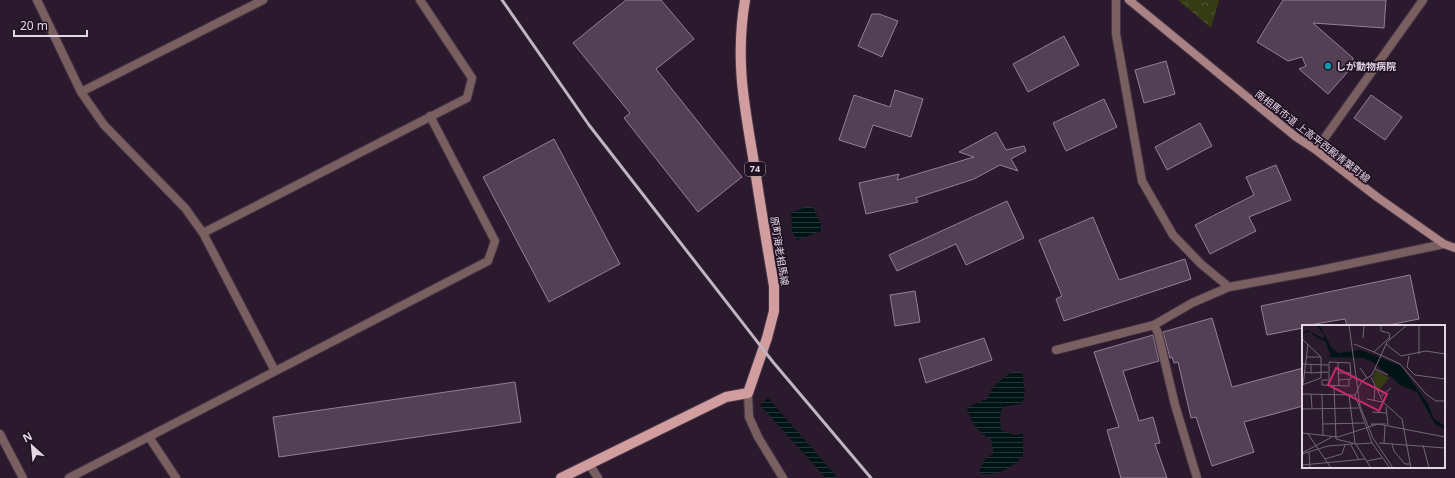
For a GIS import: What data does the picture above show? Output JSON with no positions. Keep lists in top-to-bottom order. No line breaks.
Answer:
{"streets":{"main road":["74","原町海老相馬線"],"street":["南相馬市道 上高平西殿青葉町線"]},"places":["しが動物病院"],"scale_bar":"20 m","north":"top left"}
